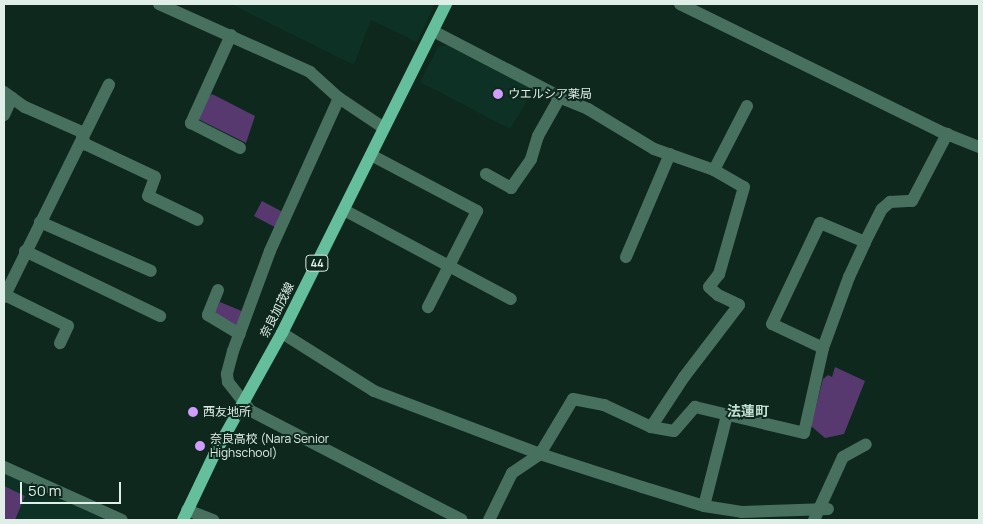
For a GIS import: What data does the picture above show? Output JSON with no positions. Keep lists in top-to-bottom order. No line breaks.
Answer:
{"streets":{"main road":["44","奈良加茂線"]},"districts":["法蓮町"],"places":["ウエルシア薬局","西友地所","奈良高校 (Nara Senior Highschool)"],"scale_bar":"50 m"}
